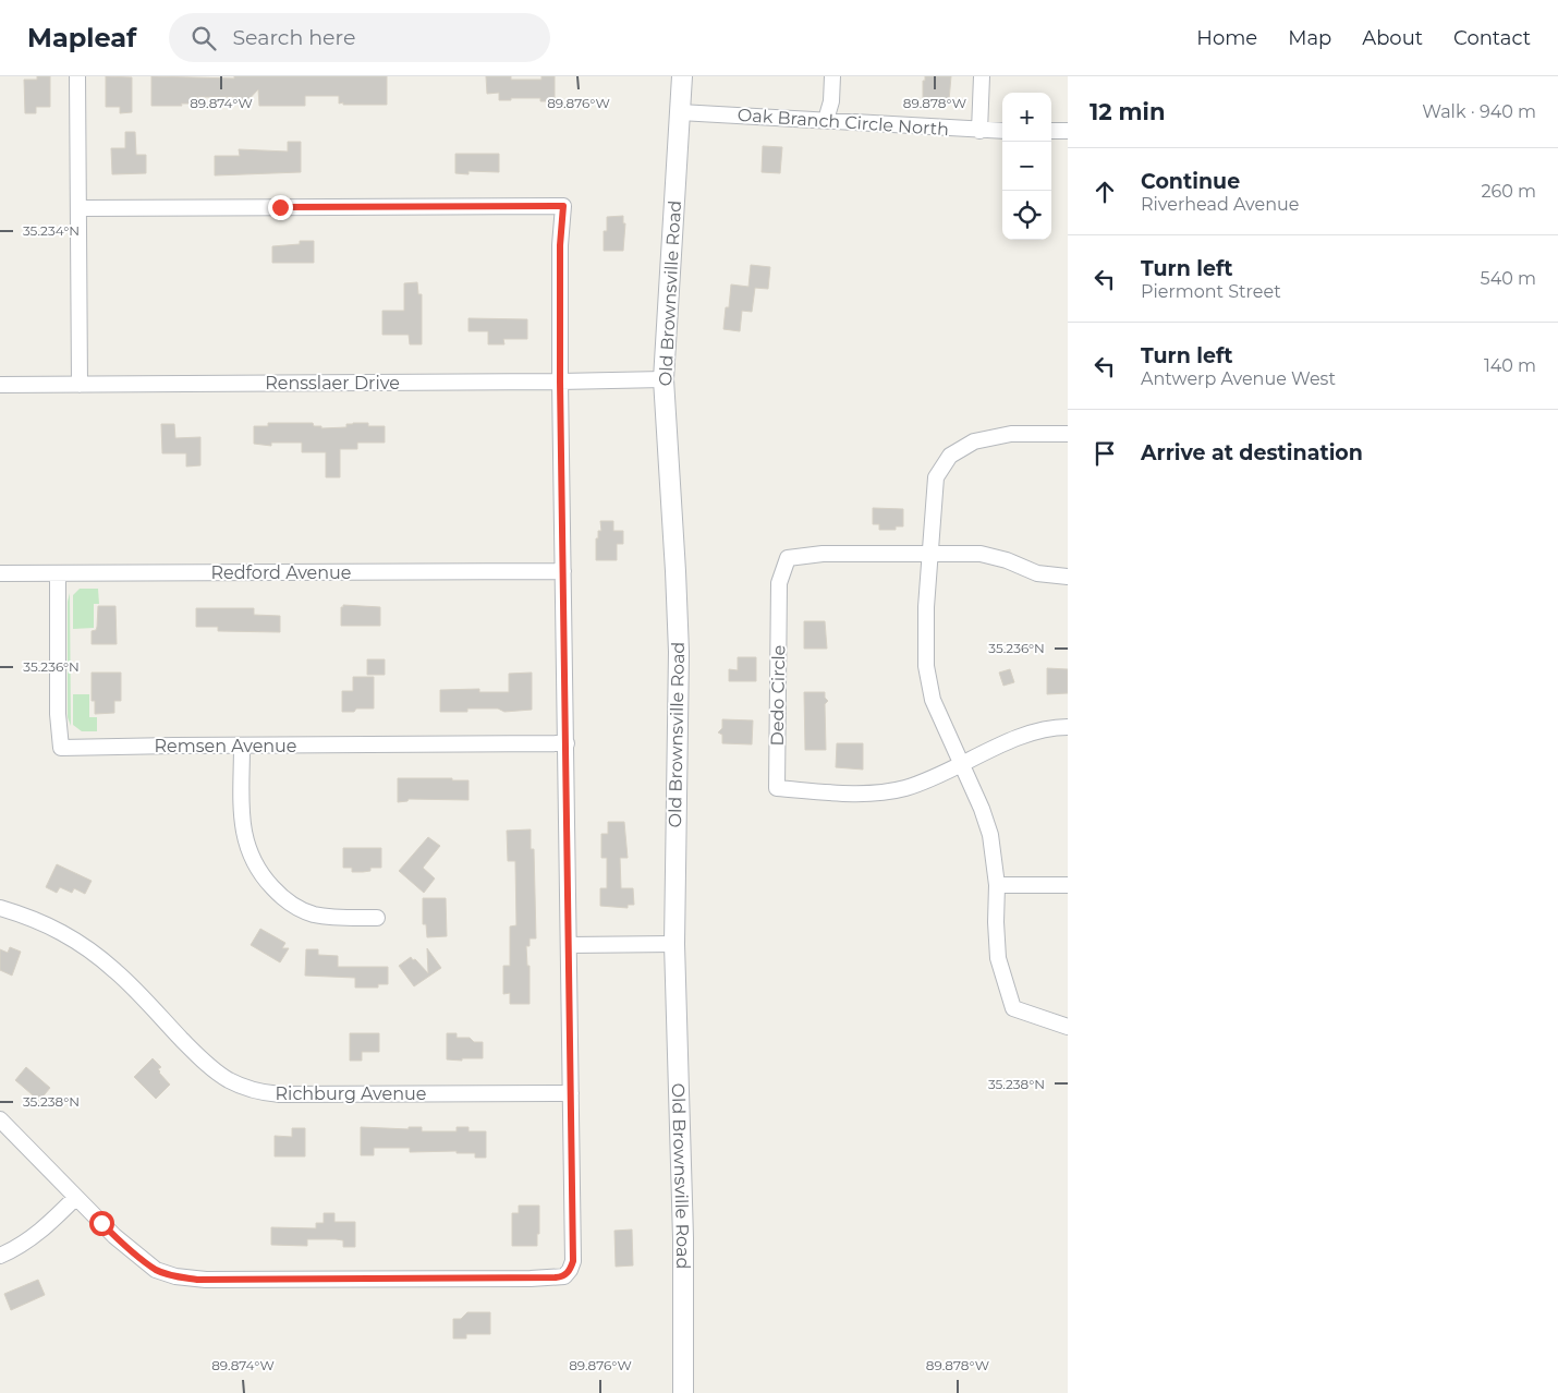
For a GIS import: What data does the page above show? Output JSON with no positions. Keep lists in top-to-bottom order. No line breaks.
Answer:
{"streets":{"street":["Oak Branch Circle North","Old Brownsville Road","Rensslaer Drive","Redford Avenue","Dedo Circle","Remsen Avenue","Richburg Avenue"]},"crossings":[["Oak Branch Circle North","Old Brownsville Road"],["Old Brownsville Road","Rensslaer Drive"],["Redford Avenue","Remsen Avenue"]],"page":{"header":"Mapleaf","search":"Search here","nav":["Home","Map","About","Contact"],"heading":["12 min","Walk · 940 m"],"map_buttons":["+","−"],"list":[["Continue","Riverhead Avenue","260 m"],["Turn left","Piermont Street","540 m"],["Turn left","Antwerp Avenue West","140 m"],"Arrive at destination"]},"coordinates":["89.874°W","89.876°W","89.878°W","35.234°N","35.236°N","35.238°N"]}
